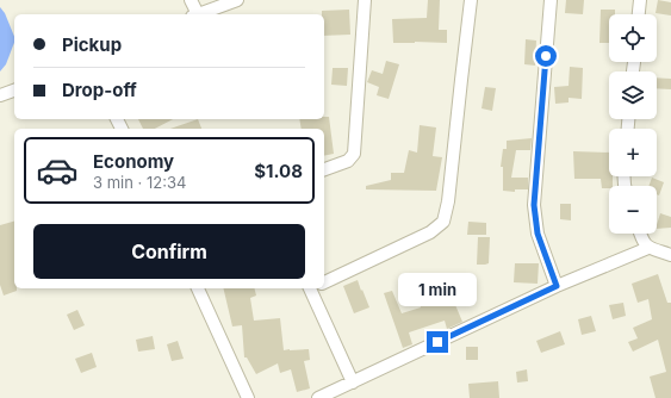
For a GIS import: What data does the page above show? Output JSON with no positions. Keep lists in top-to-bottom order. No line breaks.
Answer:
{"page":{"map_buttons":["+","−"],"banner":["Pickup","Drop-off"],"list":[{"name":"Economy","note":"3 min · 12:34","value":"$1.08"}],"buttons":"Confirm","bubble":"1 min"}}
